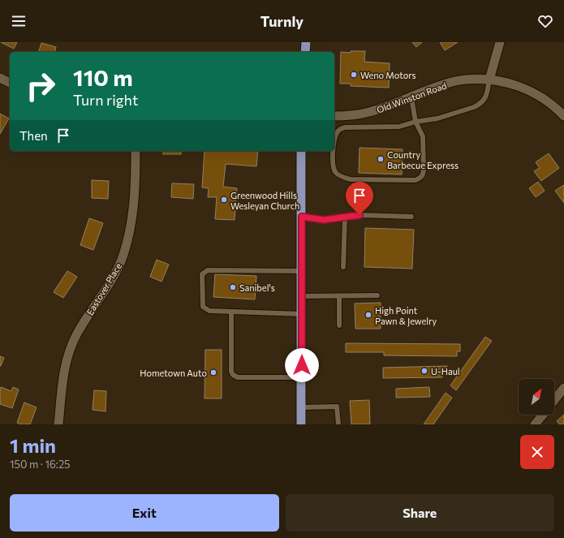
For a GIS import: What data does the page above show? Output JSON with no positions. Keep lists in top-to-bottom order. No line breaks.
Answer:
{"streets":{"street":["Old Winston Road","Eastover Place"]},"places":["Weno Motors","Country Barbecue Express","Greenwood Hills Wesleyan Church","Sanibel's","High Point Pawn & Jewelry","U-Haul","Hometown Auto"],"north":"top right","page":{"header":"Turnly","turn":["110 m","Turn right"],"then":"Then","heading":["1 min","150 m · 16:25"],"buttons":["Exit","Share"]}}
